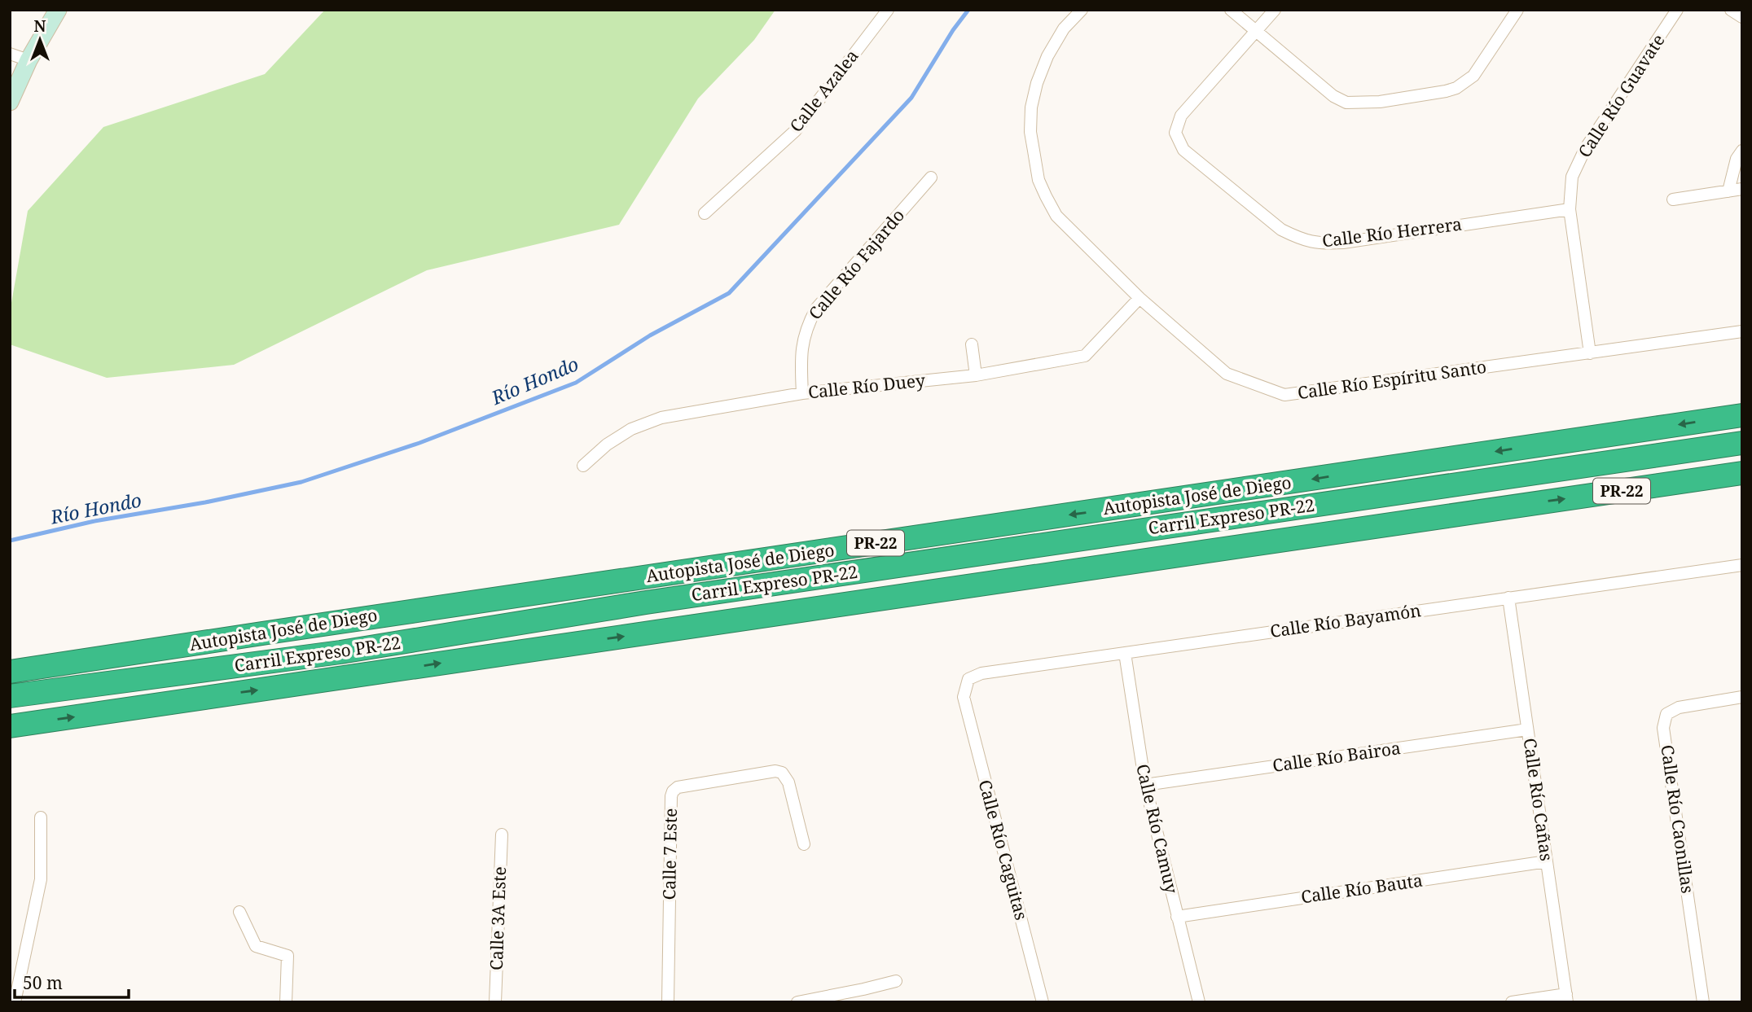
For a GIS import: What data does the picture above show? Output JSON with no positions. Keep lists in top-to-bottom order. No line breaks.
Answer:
{"streets":{"highway":["PR-22","Autopista José de Diego","Carril Expreso PR-22"],"street":["Calle Azalea","Calle Río Guavate","Calle Río Herrera","Calle Río Fajardo","Calle Río Espíritu Santo","Calle Río Duey","Calle Río Bayamón","Calle Río Bairoa","Calle Río Cañas","Calle Río Caonillas","Calle Río Camuy","Calle Río Caguitas","Calle 7 Este","Calle Río Bauta","Calle 3A Este"]},"crossings":[["Calle Río Guavate","Calle Río Herrera"],["Calle Río Guavate","Calle Río Espíritu Santo"],["Calle Río Fajardo","Calle Río Duey"],["Calle Río Espíritu Santo","Calle Río Duey"],["Calle Río Bayamón","Calle Río Cañas"],["Calle Río Bayamón","Calle Río Camuy"],["Calle Río Bayamón","Calle Río Caguitas"],["Calle Río Bairoa","Calle Río Cañas"],["Calle Río Bairoa","Calle Río Camuy"],["Calle Río Cañas","Calle Río Bauta"],["Calle Río Camuy","Calle Río Bauta"]],"water":["Río Hondo"],"scale_bar":"50 m","north":"top"}
